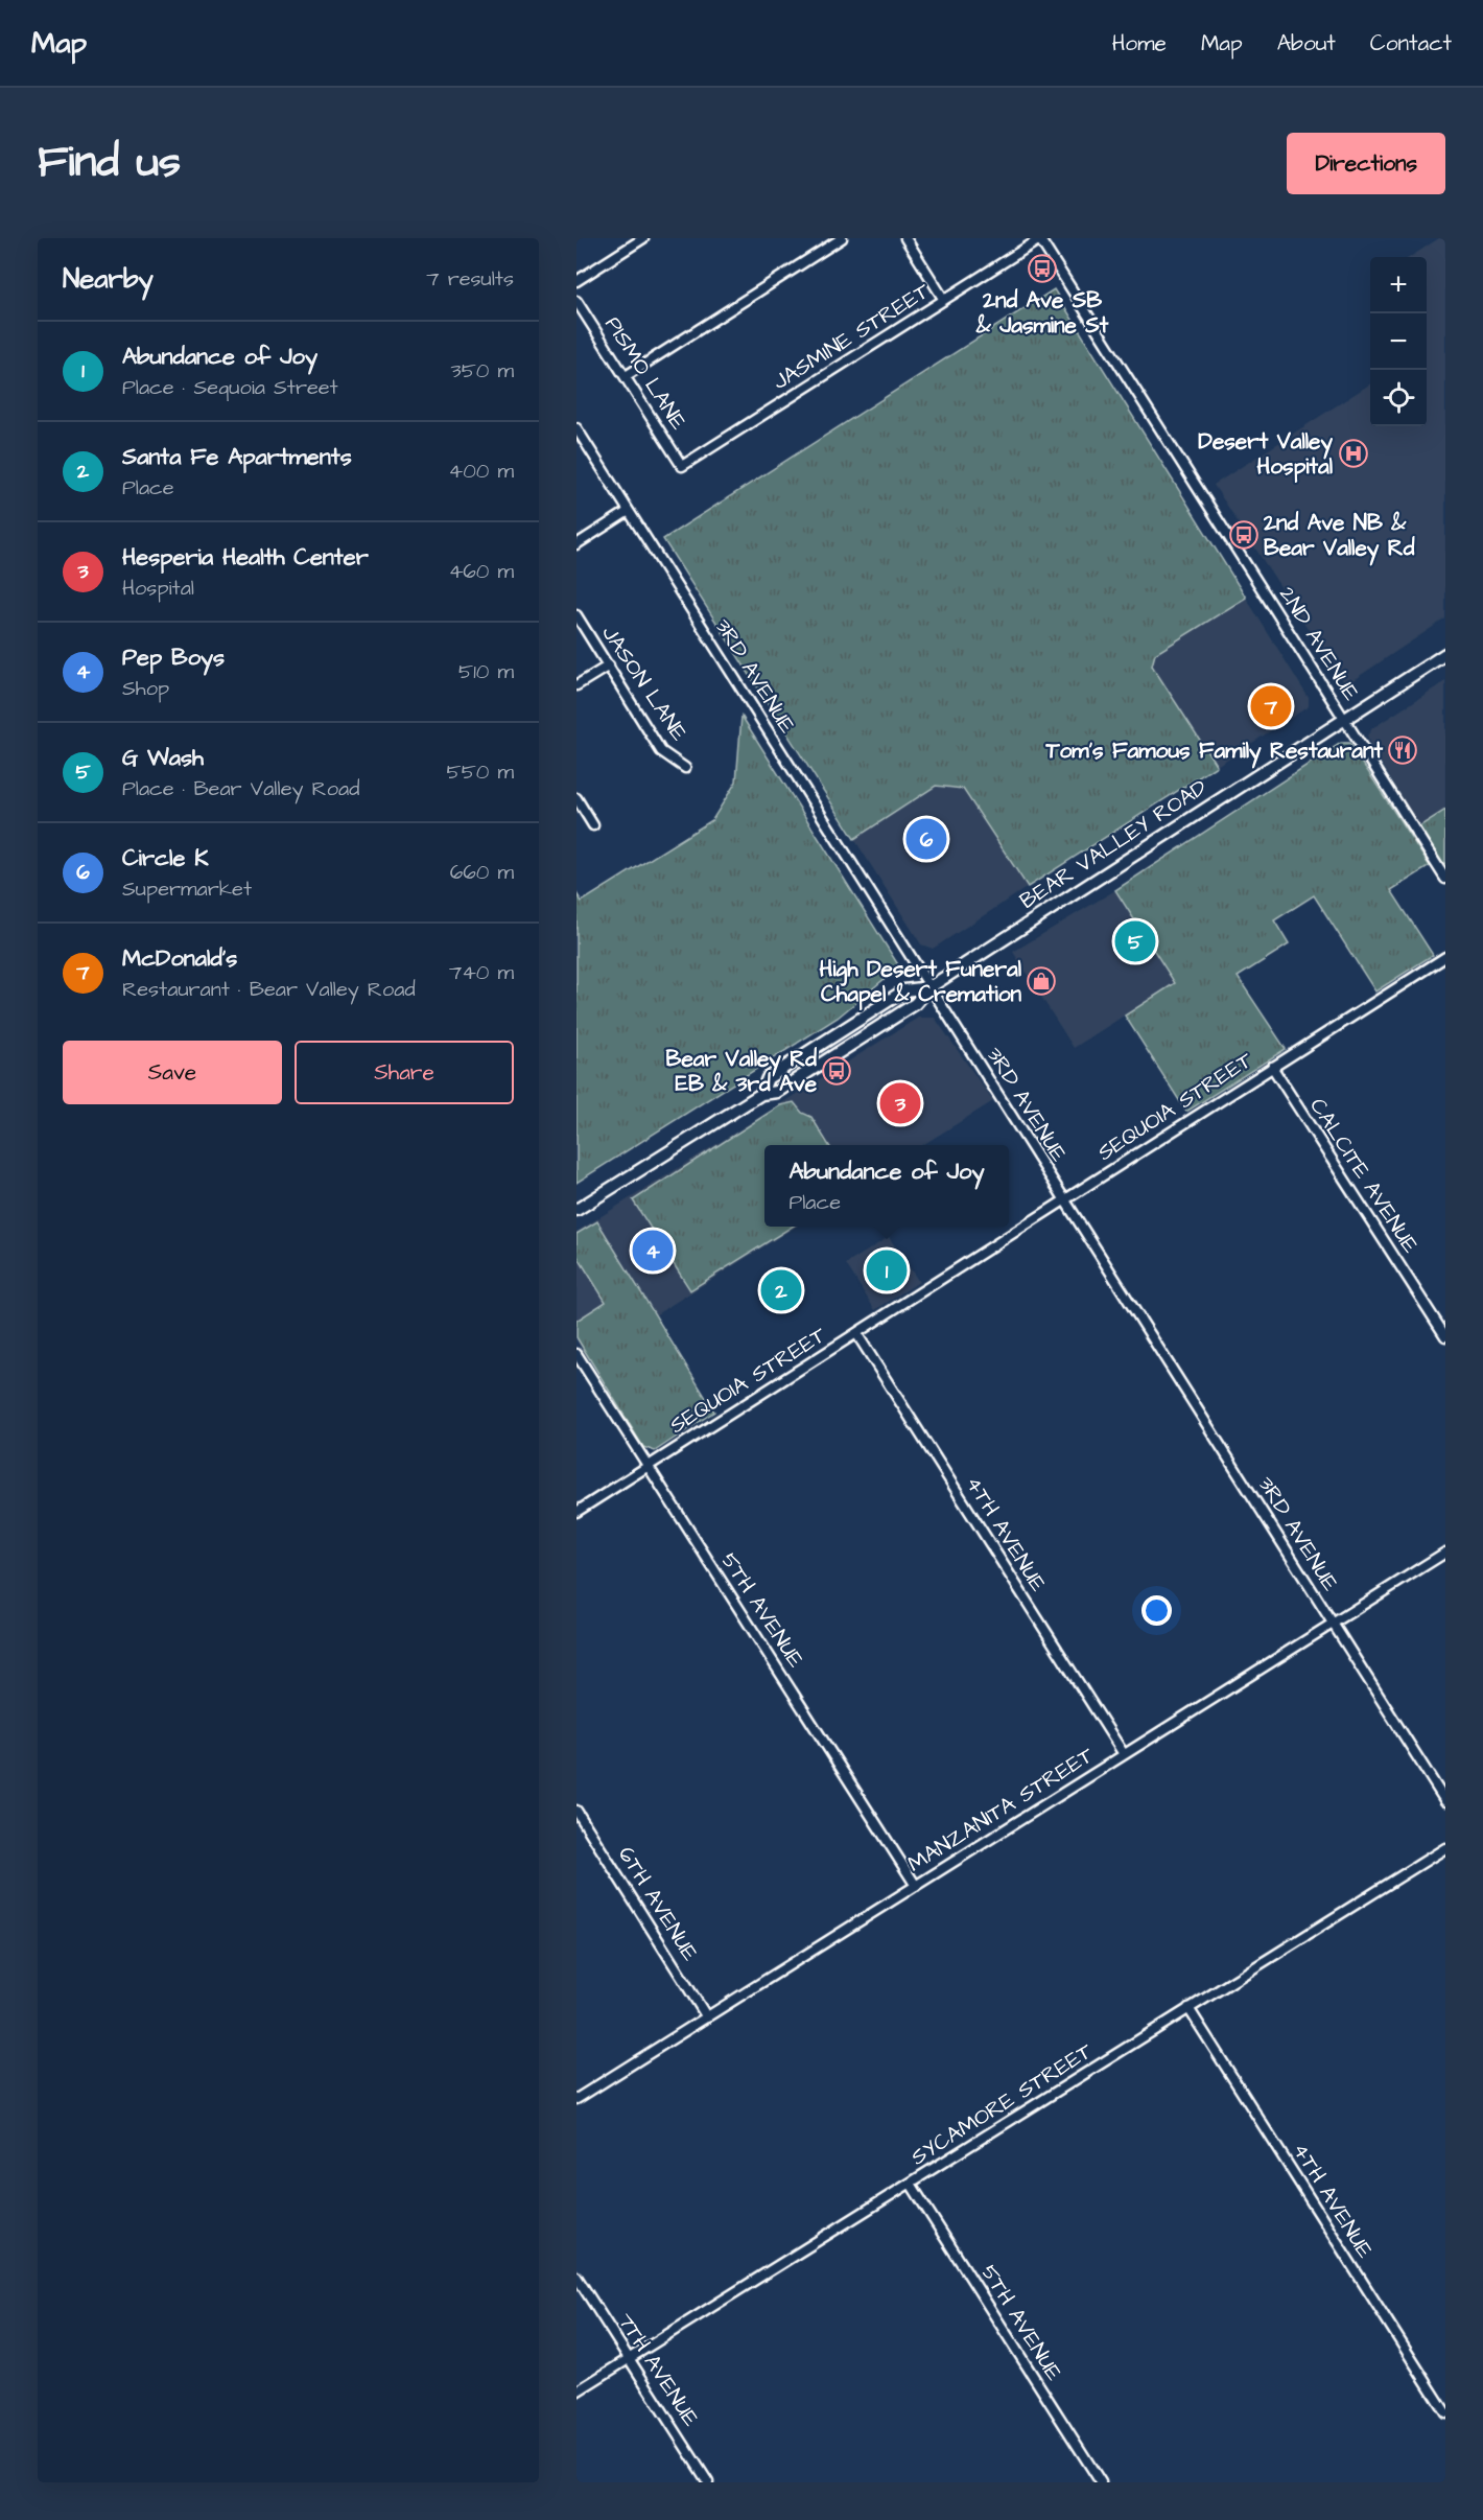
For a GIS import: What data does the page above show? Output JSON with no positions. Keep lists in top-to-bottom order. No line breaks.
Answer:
{"streets":{"main road":["BEAR VALLEY ROAD"],"street":["JASMINE STREET","PISMO LANE","2ND AVENUE","3RD AVENUE","JASON LANE","SEQUOIA STREET","CALCITE AVENUE","4TH AVENUE","5TH AVENUE","MANZANITA STREET","6TH AVENUE","SYCAMORE STREET","7TH AVENUE"]},"crossings":[["JASMINE STREET","PISMO LANE"],["JASMINE STREET","2ND AVENUE"],["2ND AVENUE","BEAR VALLEY ROAD"],["3RD AVENUE","BEAR VALLEY ROAD"],["3RD AVENUE","SEQUOIA STREET"],["3RD AVENUE","MANZANITA STREET"],["SEQUOIA STREET","CALCITE AVENUE"],["SEQUOIA STREET","4TH AVENUE"],["SEQUOIA STREET","5TH AVENUE"],["4TH AVENUE","MANZANITA STREET"],["4TH AVENUE","SYCAMORE STREET"],["5TH AVENUE","MANZANITA STREET"],["5TH AVENUE","SYCAMORE STREET"],["MANZANITA STREET","6TH AVENUE"],["SYCAMORE STREET","7TH AVENUE"]],"places":{"bus stop":["2nd Ave SB & Jasmine St","2nd Ave NB & Bear Valley Rd","Bear Valley Rd EB & 3rd Ave"],"hospital":["Desert Valley Hospital"],"restaurant":["Tom's Famous Family Restaurant"],"shop":["High Desert Funeral Chapel & Cremation"]},"page":{"header":"Map","nav":["Home","Map","About","Contact"],"title":"Find us","buttons":["Directions",["Save","Share"]],"heading":["Nearby","7 results"],"map_buttons":["+","−"],"list":[{"mark":"1","name":"Abundance of Joy","note":"Place · Sequoia Street","value":"350 m"},{"mark":"2","name":"Santa Fe Apartments","note":"Place","value":"400 m"},{"mark":"3","name":"Hesperia Health Center","note":"Hospital","value":"460 m"},{"mark":"4","name":"Pep Boys","note":"Shop","value":"510 m"},{"mark":"5","name":"G Wash","note":"Place · Bear Valley Road","value":"550 m"},{"mark":"6","name":"Circle K","note":"Supermarket","value":"660 m"},{"mark":"7","name":"McDonald's","note":"Restaurant · Bear Valley Road","value":"740 m"}],"pins":["7","6","5","3","4","1","2"],"popup":["Abundance of Joy","Place"]}}
